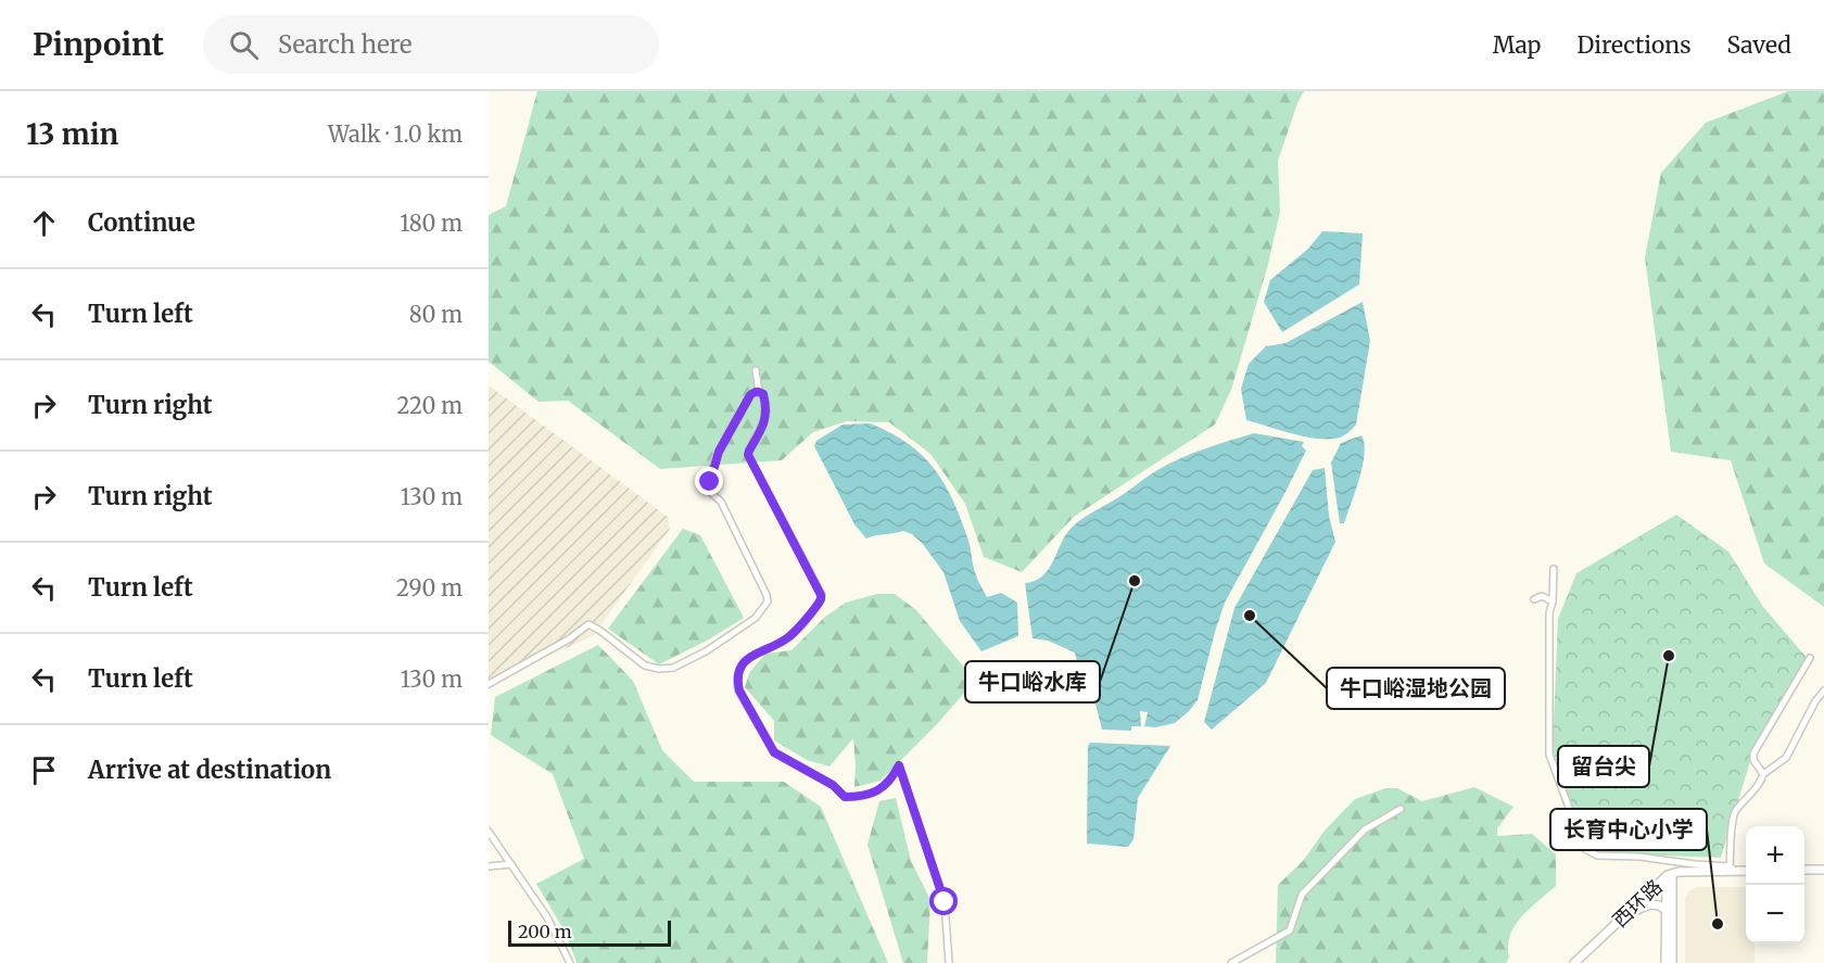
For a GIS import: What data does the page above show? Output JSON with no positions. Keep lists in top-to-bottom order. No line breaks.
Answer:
{"streets":{"main road":["西环路"]},"places":["牛口峪水库","牛口峪湿地公园","留台尖","长育中心小学"],"scale_bar":"200 m","page":{"header":"Pinpoint","search":"Search here","nav":["Map","Directions","Saved"],"heading":["13 min","Walk · 1.0 km"],"list":[["Continue","180 m"],["Turn left","80 m"],["Turn right","220 m"],["Turn right","130 m"],["Turn left","290 m"],["Turn left","130 m"],"Arrive at destination"],"map_buttons":["+","−"],"scale":"200 m"}}
